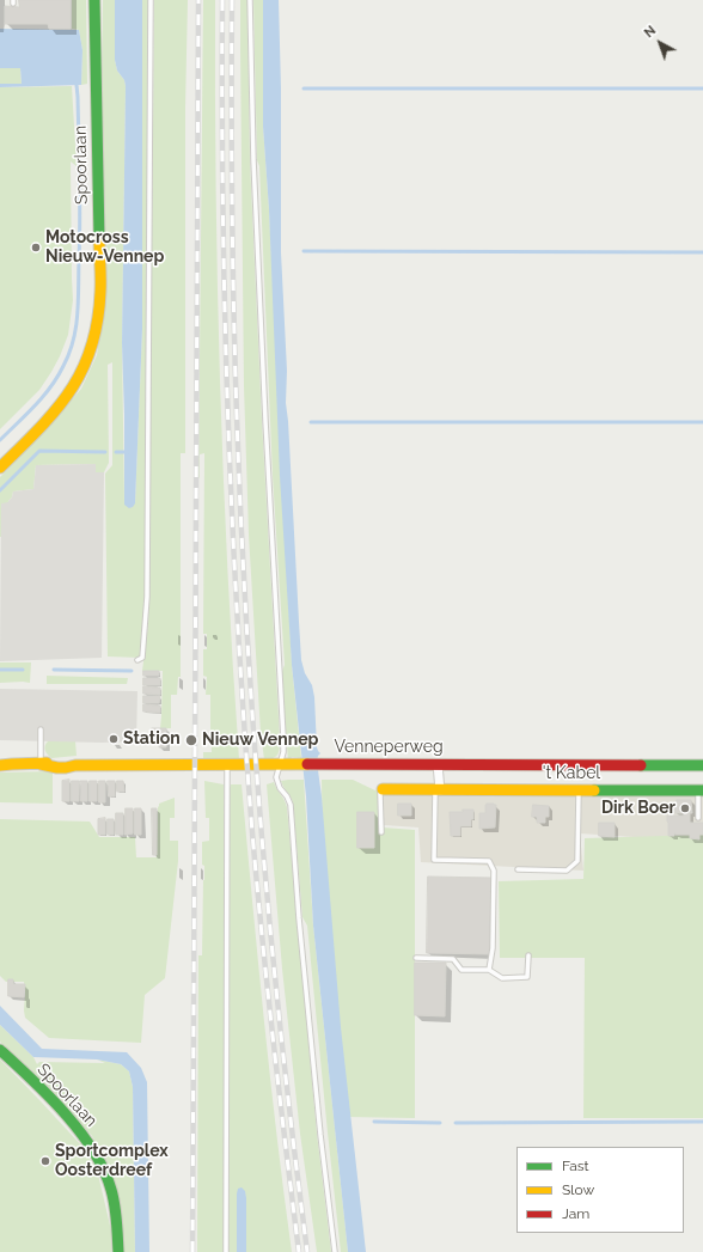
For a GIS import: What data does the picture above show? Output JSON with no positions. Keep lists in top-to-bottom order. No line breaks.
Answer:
{"streets":{"main road":["Spoorlaan","Venneperweg","'t Kabel"]},"places":["Motocross Nieuw-Vennep","Station","Nieuw Vennep","Dirk Boer","Sportcomplex Oosterdreef"],"legend":["Fast","Slow","Jam"],"north":"top left"}
